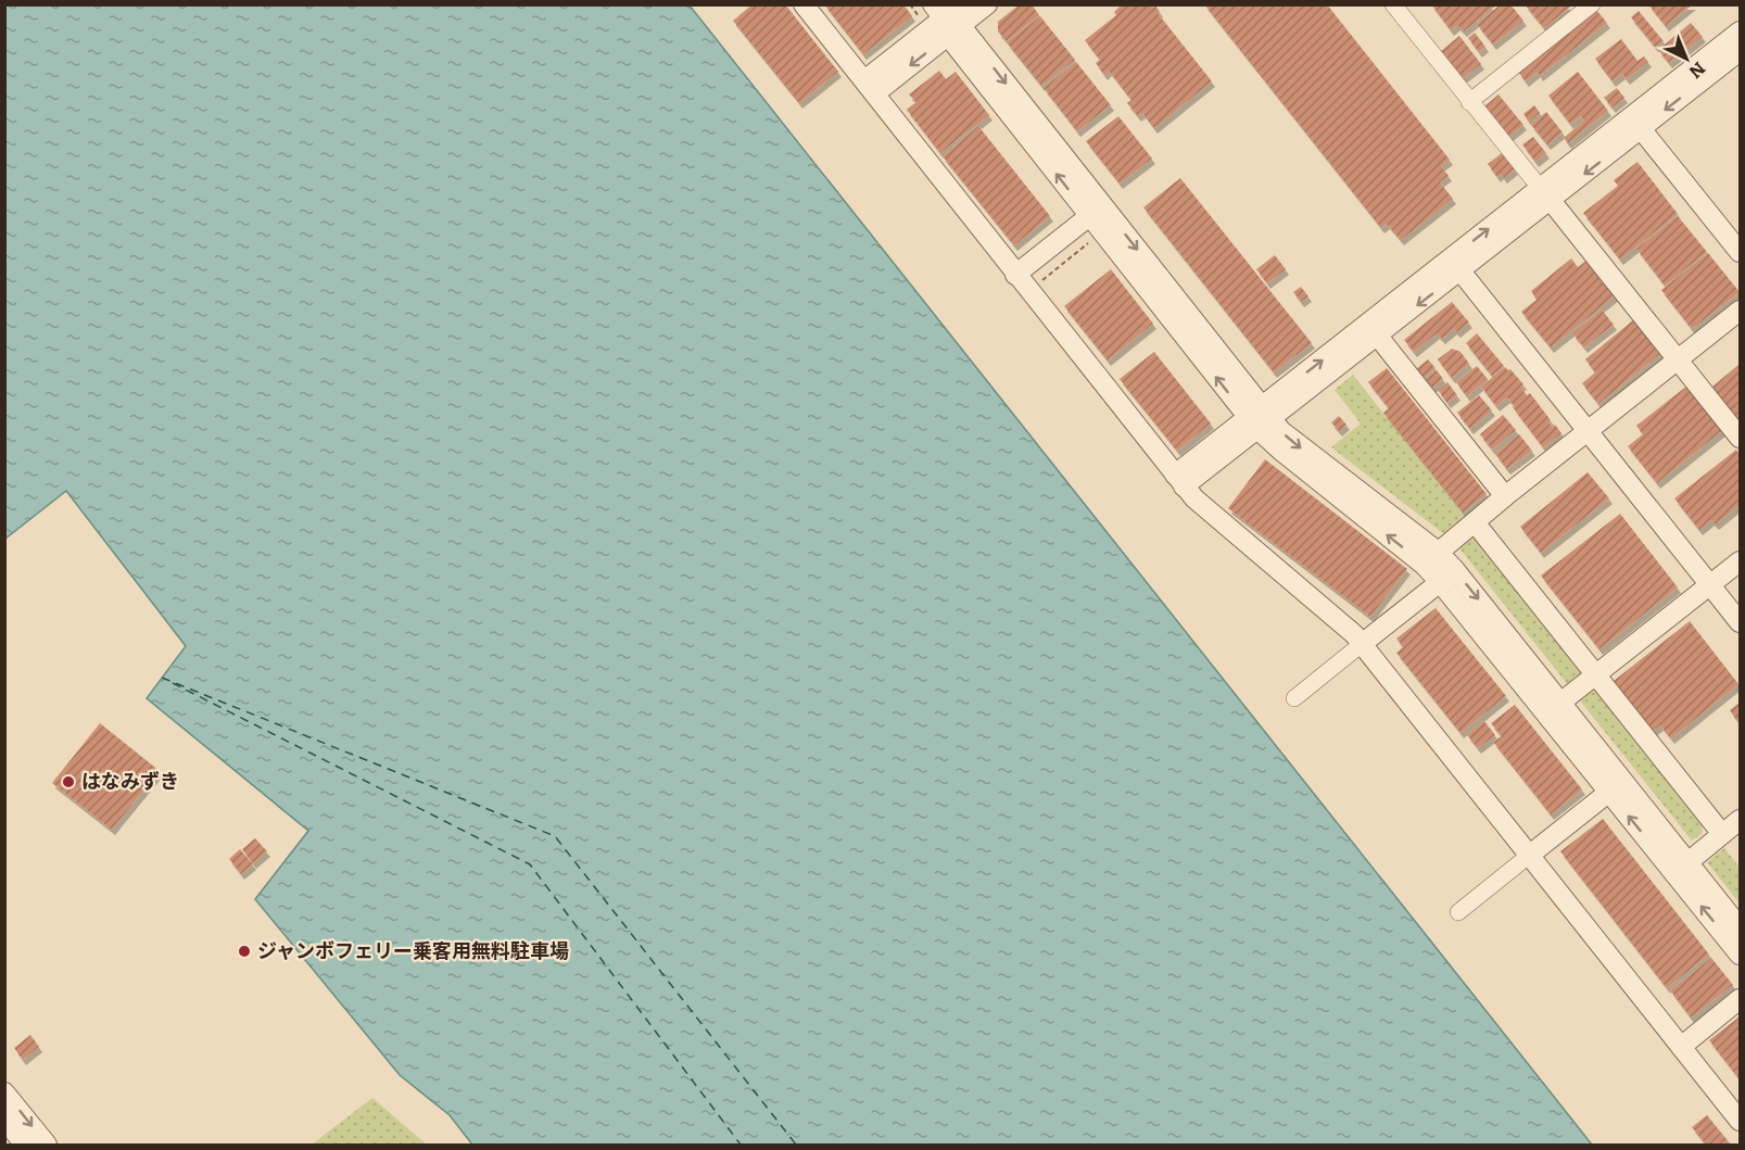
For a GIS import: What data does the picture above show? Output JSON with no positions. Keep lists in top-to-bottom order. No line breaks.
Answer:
{"places":["はなみずき","ジャンボフェリー乗客用無料駐車場"],"north":"bottom right"}
